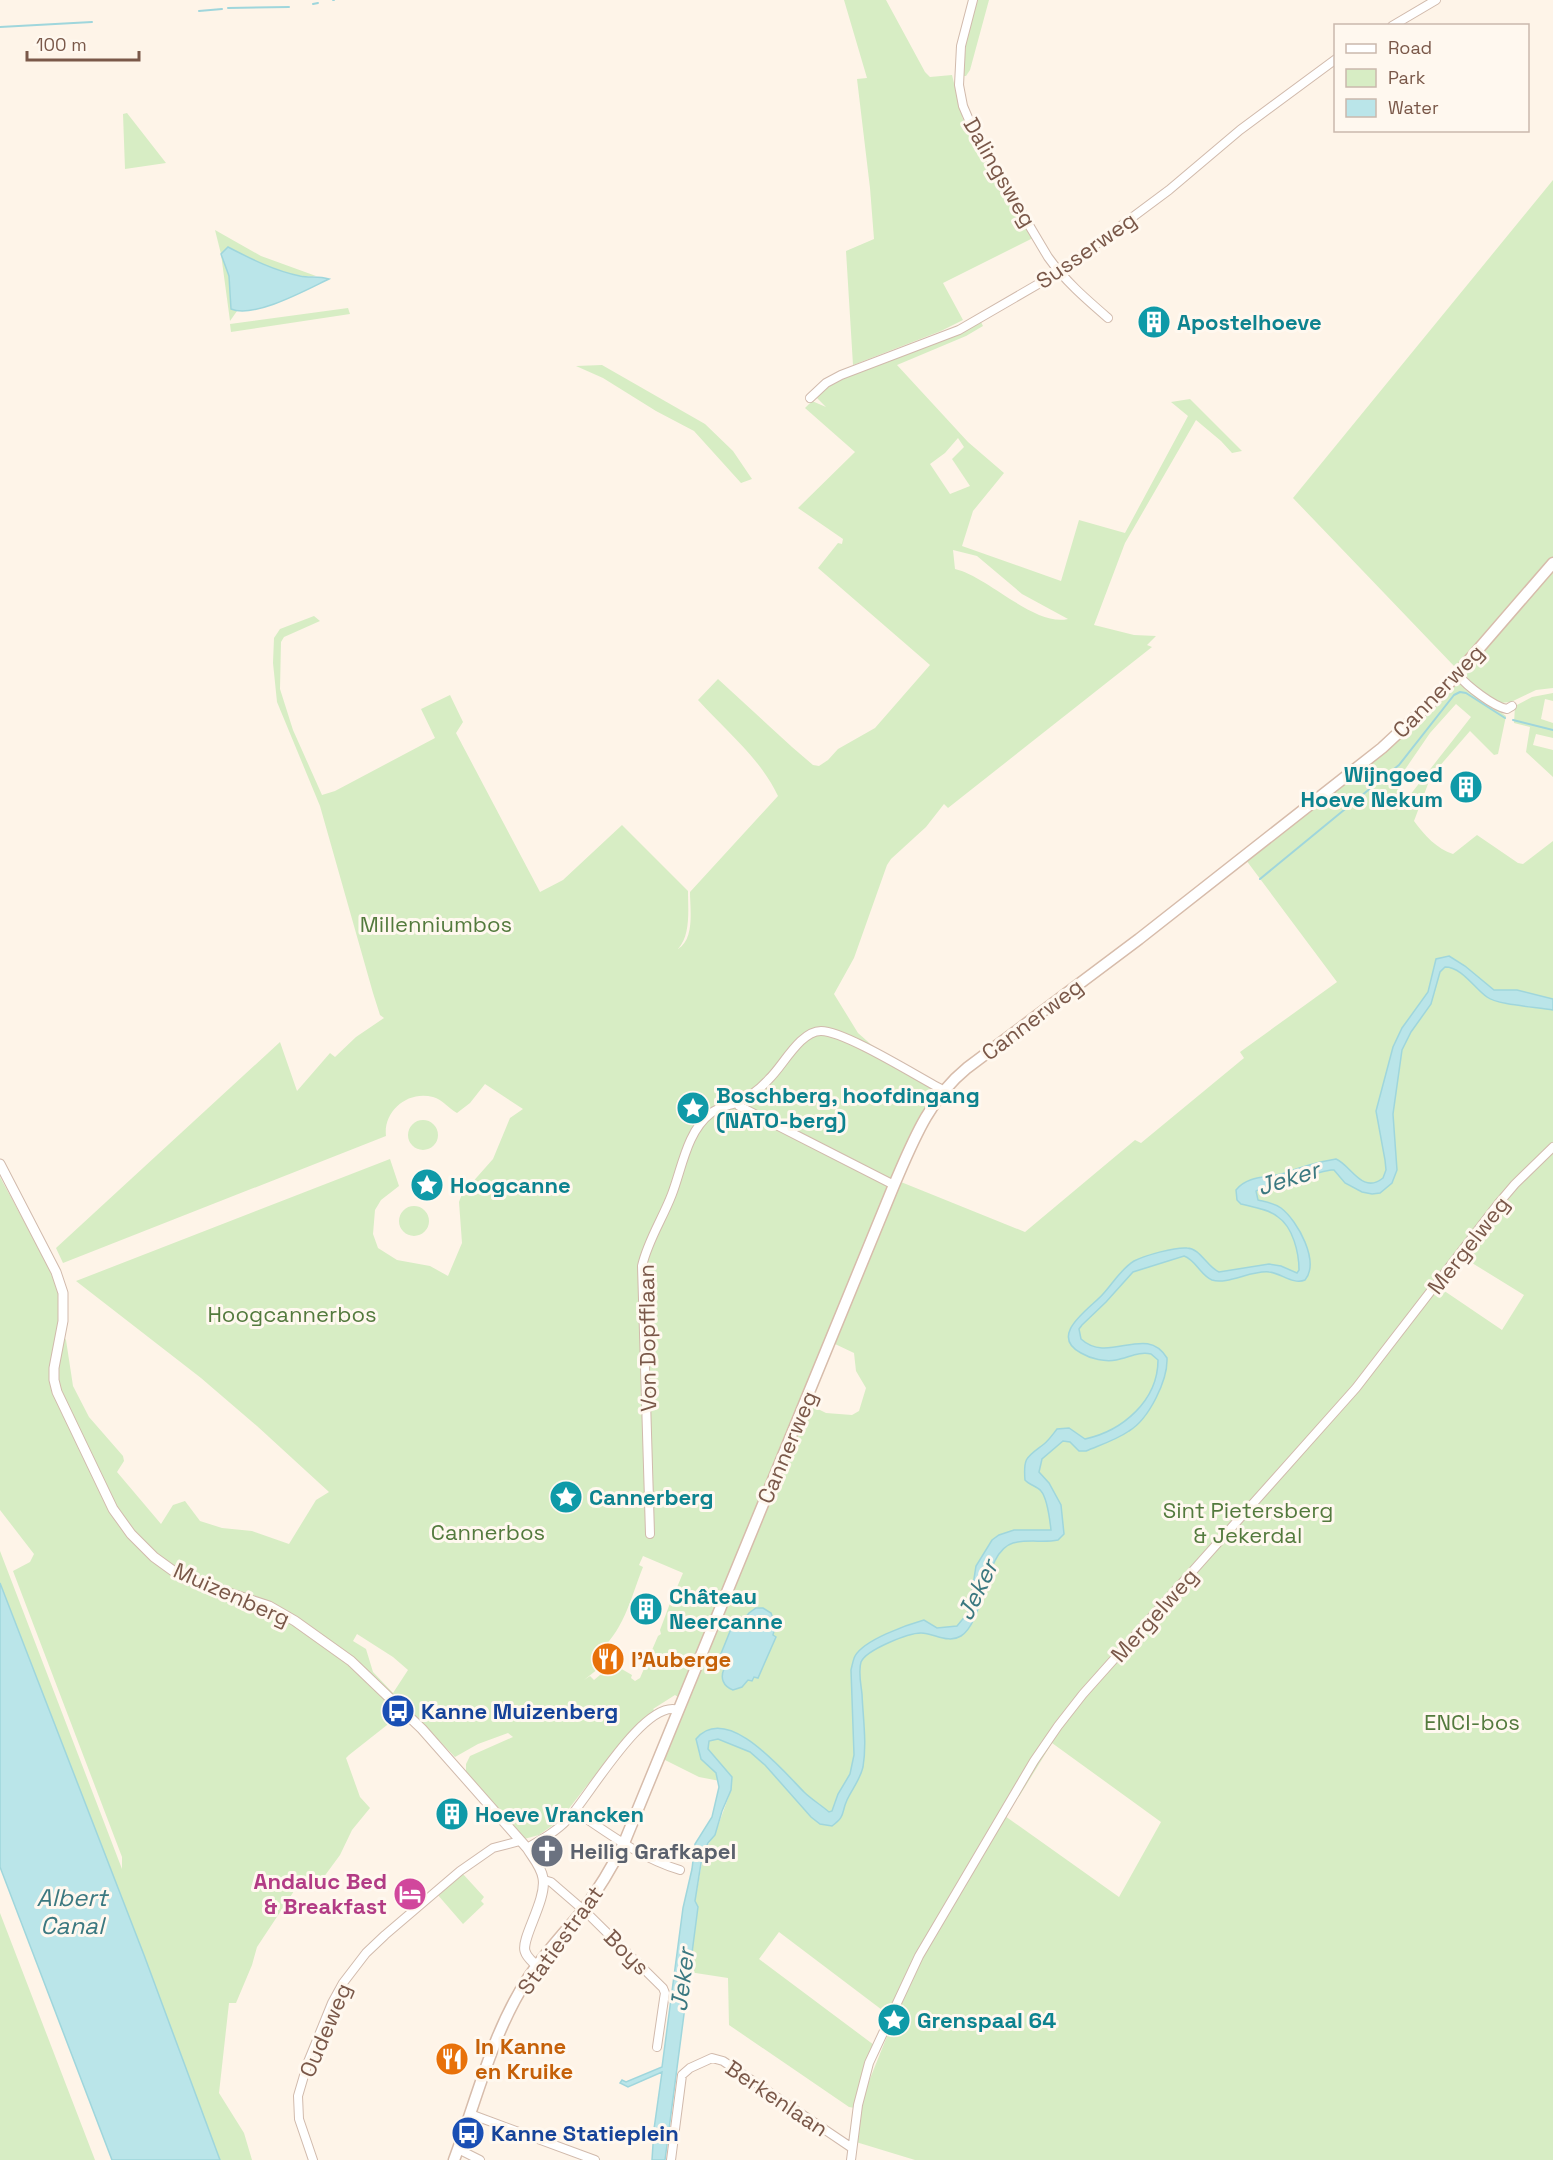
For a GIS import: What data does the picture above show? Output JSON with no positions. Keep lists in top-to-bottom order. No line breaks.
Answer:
{"streets":{"main road":["Cannerweg","Statiestraat"],"street":["Dalingsweg","Susserweg","Mergelweg","Von Dopfflaan","Muizenberg","Boys","Oudeweg","Berkenlaan"]},"crossings":[["Dalingsweg","Susserweg"],["Cannerweg","Von Dopfflaan"],["Cannerweg","Statiestraat"],["Mergelweg","Berkenlaan"],["Muizenberg","Boys"],["Muizenberg","Oudeweg"],["Statiestraat","Boys"]],"water":["Jeker","Albert Canal"],"parks":["Millenniumbos","Hoogcannerbos","Sint Pietersberg & Jekerdal","Cannerbos","ENCI-bos"],"places":{"building":["Apostelhoeve","Wijngoed Hoeve Nekum","Château Neercanne","Hoeve Vrancken"],"place":["Boschberg, hoofdingang (NATO-berg)","Hoogcanne","Cannerberg","Grenspaal 64"],"restaurant":["l'Auberge","In Kanne en Kruike"],"bus stop":["Kanne Muizenberg","Kanne Statieplein"],"church":["Heilig Grafkapel"],"hotel":["Andaluc Bed & Breakfast"]},"legend":["Road","Park","Water"],"scale_bar":"100 m"}
